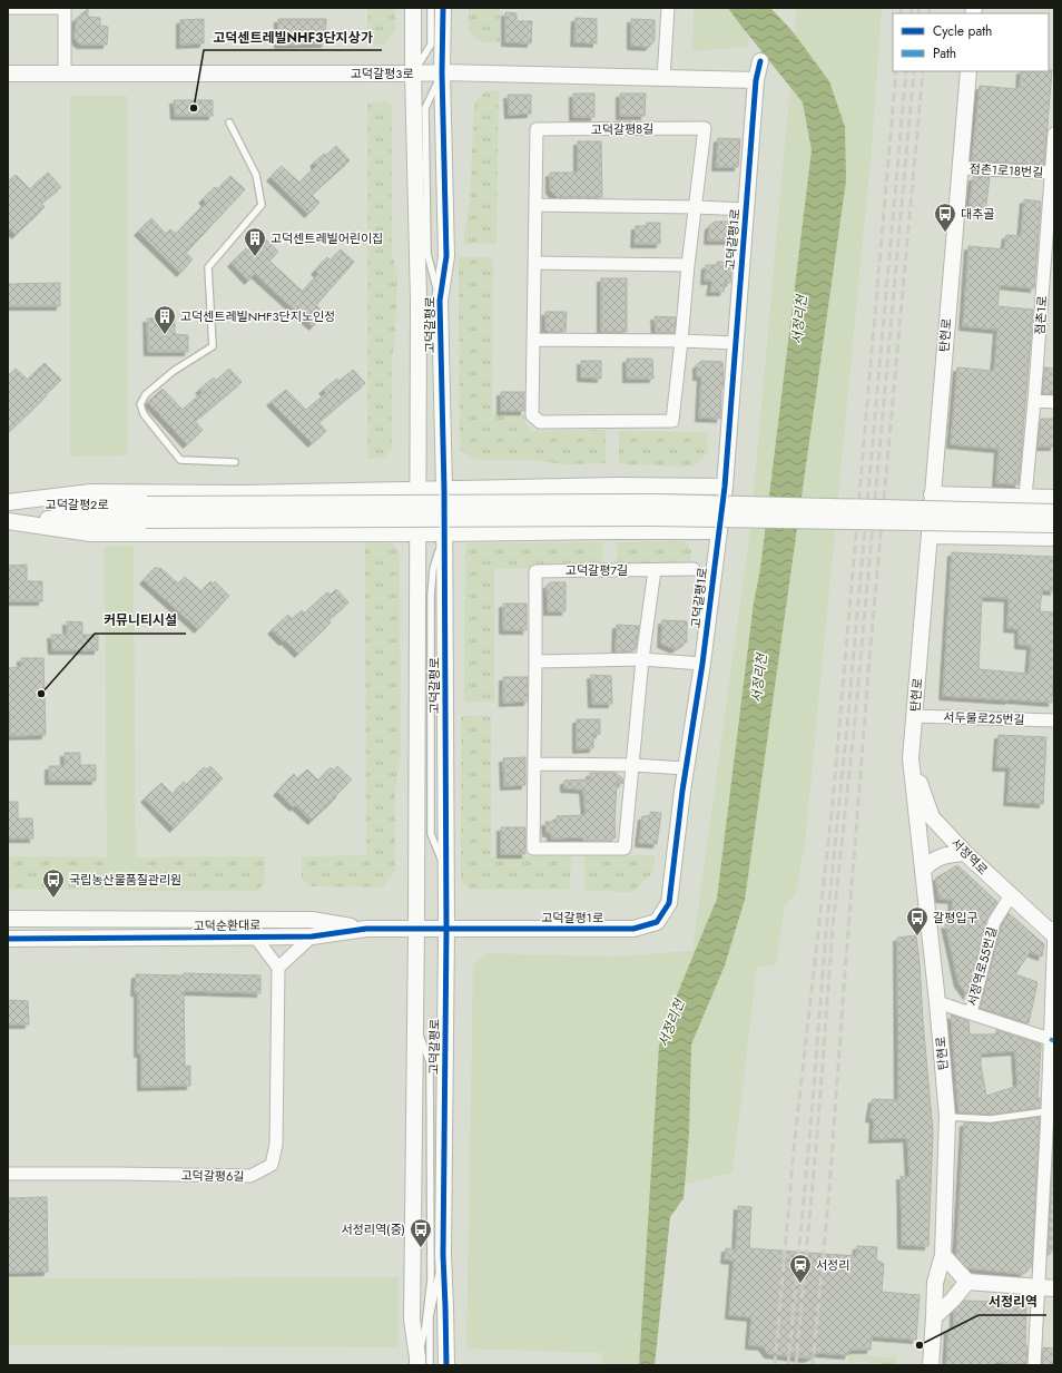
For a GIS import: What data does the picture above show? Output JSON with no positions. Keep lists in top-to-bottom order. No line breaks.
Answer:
{"streets":{"street":["고덕갈평3로","고덕갈평8길","점촌1로18번길","고덕갈평1로","점촌1로","고덕갈평로","탄현로","고덕갈평2로","고덕갈평7길","서두물로25번길","서정역로","고덕순환대로","서정역로55번길","고덕갈평6길"]},"crossings":[["고덕갈평3로","고덕갈평1로"],["고덕갈평3로","고덕갈평로"],["점촌1로18번길","점촌1로"],["점촌1로18번길","탄현로"],["고덕갈평1로","고덕갈평로"],["고덕갈평1로","고덕순환대로"],["고덕갈평로","고덕순환대로"],["탄현로","서두물로25번길"],["탄현로","서정역로"],["서정역로","서정역로55번길"]],"water":["서정리천"],"places":{"other":["고덕센트레빌NHF3단지상가","커뮤니티시설","서정리역"],"bus stop":["대추골","국립농산물품질관리원","갈평입구","서정리역(중)"],"building":["고덕센트레빌어린이집","고덕센트레빌NHF3단지노인정"],"station":["서정리"]},"legend":["Cycle path","Path"]}
